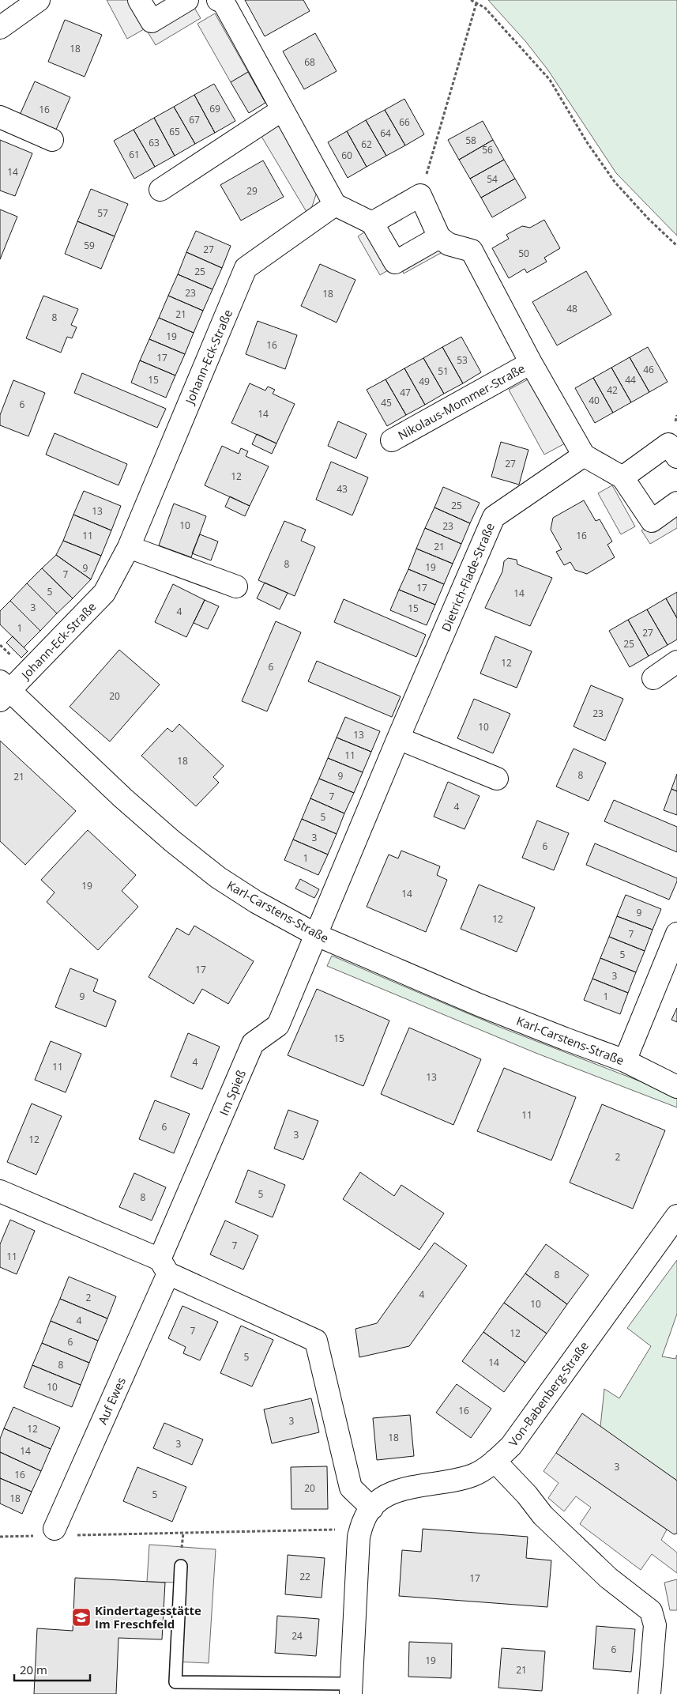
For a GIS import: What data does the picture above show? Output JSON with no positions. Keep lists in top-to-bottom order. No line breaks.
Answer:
{"streets":{"street":["Johann-Eck-Straße","Nikolaus-Mommer-Straße","Dietrich-Flade-Straße","Karl-Carstens-Straße","Im Spieß","Von-Babenberg-Straße","Auf Ewes"]},"crossings":[["Johann-Eck-Straße","Karl-Carstens-Straße"],["Nikolaus-Mommer-Straße","Dietrich-Flade-Straße"],["Dietrich-Flade-Straße","Karl-Carstens-Straße"],["Dietrich-Flade-Straße","Im Spieß"],["Karl-Carstens-Straße","Im Spieß"],["Im Spieß","Auf Ewes"]],"places":{"school or university":["Kindertagesstätte Im Freschfeld"]},"house_numbers":["18","68","69","16","67","66","65","64","58","63","62","56","61","60","14","54","29","57","59","27","50","25","23","18","48","21","8","19","16","17","53","46","51","15","44","49","42","47","40","45","6","14","27","12","43","25","13","10","23","11","16","21","8","19","9","7","17","5","14","3","15","4","1","27","25","12","6","20","23","10","13","11","18","8","9","21","7","4","5","3","6","1","19","14","9","12","7","5","17","3","9","1","15","4","11","13","11","6","3","12","2","5","8","7","11","8","4","2","10","4","7","12","6","5","14","8","10","16","3","12","18","3","14","3","16","20","5","18","22","17","24","6","19","21"],"scale_bar":"20 m"}
